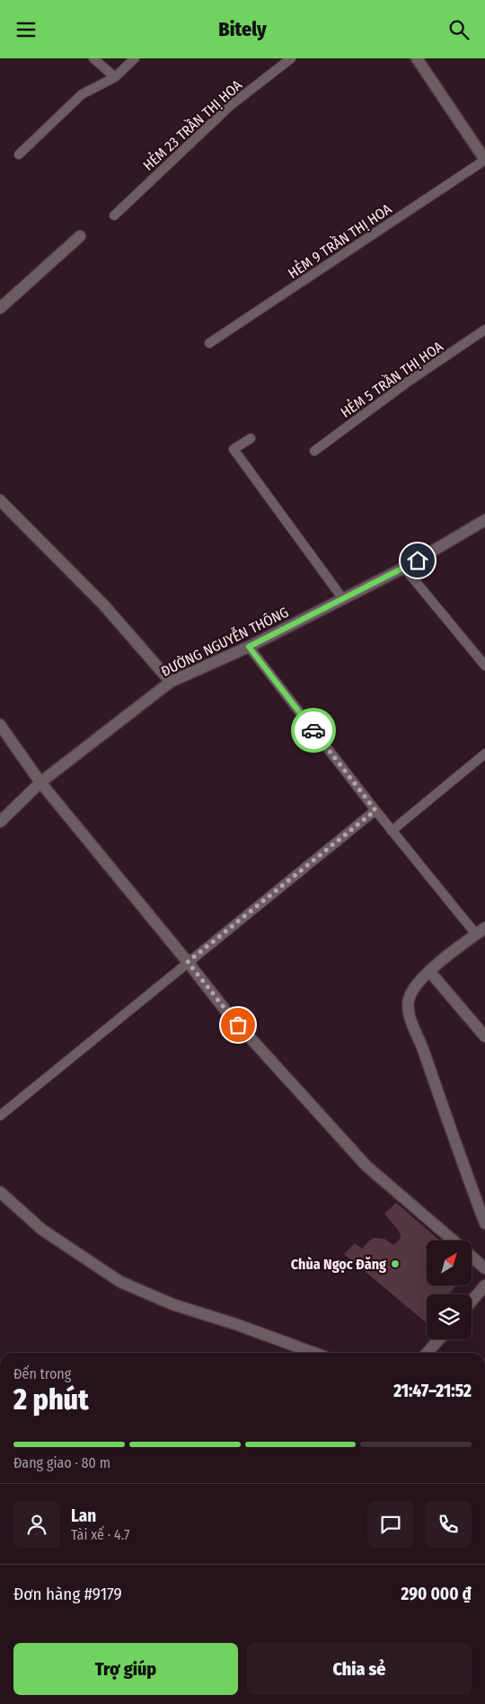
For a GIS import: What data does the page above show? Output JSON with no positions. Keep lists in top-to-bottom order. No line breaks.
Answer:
{"streets":{"street":["ĐƯỜNG NGUYỄN THÔNG"],"lane":["HẺM 23 TRẦN THỊ HOA","HẺM 9 TRẦN THỊ HOA","HẺM 5 TRẦN THỊ HOA"]},"places":["Chùa Ngọc Đăng"],"north":"top right","page":{"header":"Bitely","heading":["2 phút","Đến trong","21:47–21:52"],"panel":["Lan","Tài xế · 4.7","Đơn hàng #9179","290 000 ₫"],"bar":"Đang giao · 80 m","buttons":["Trợ giúp","Chia sẻ"]}}
